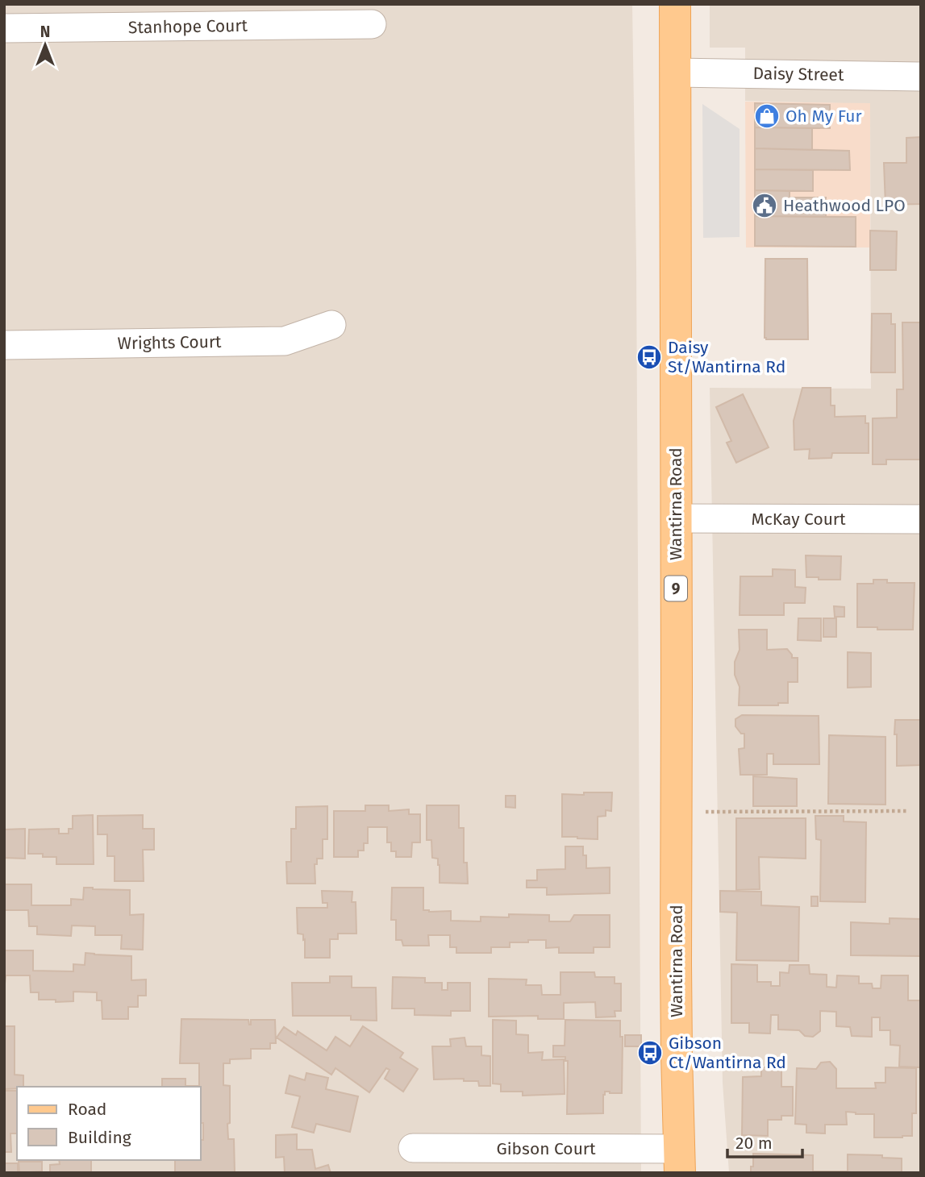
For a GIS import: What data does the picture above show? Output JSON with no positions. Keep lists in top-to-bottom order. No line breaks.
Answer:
{"streets":{"main road":["Wantirna Road","9"],"street":["Stanhope Court","Daisy Street","Wrights Court","McKay Court","Gibson Court"]},"crossings":[["Daisy Street","Wantirna Road"],["Wantirna Road","McKay Court"],["Wantirna Road","Gibson Court"]],"places":{"shop":["Oh My Fur"],"public building":["Heathwood LPO"],"bus stop":["Daisy St/Wantirna Rd","Gibson Ct/Wantirna Rd"]},"legend":["Road","Building"],"scale_bar":"20 m","north":"top"}
